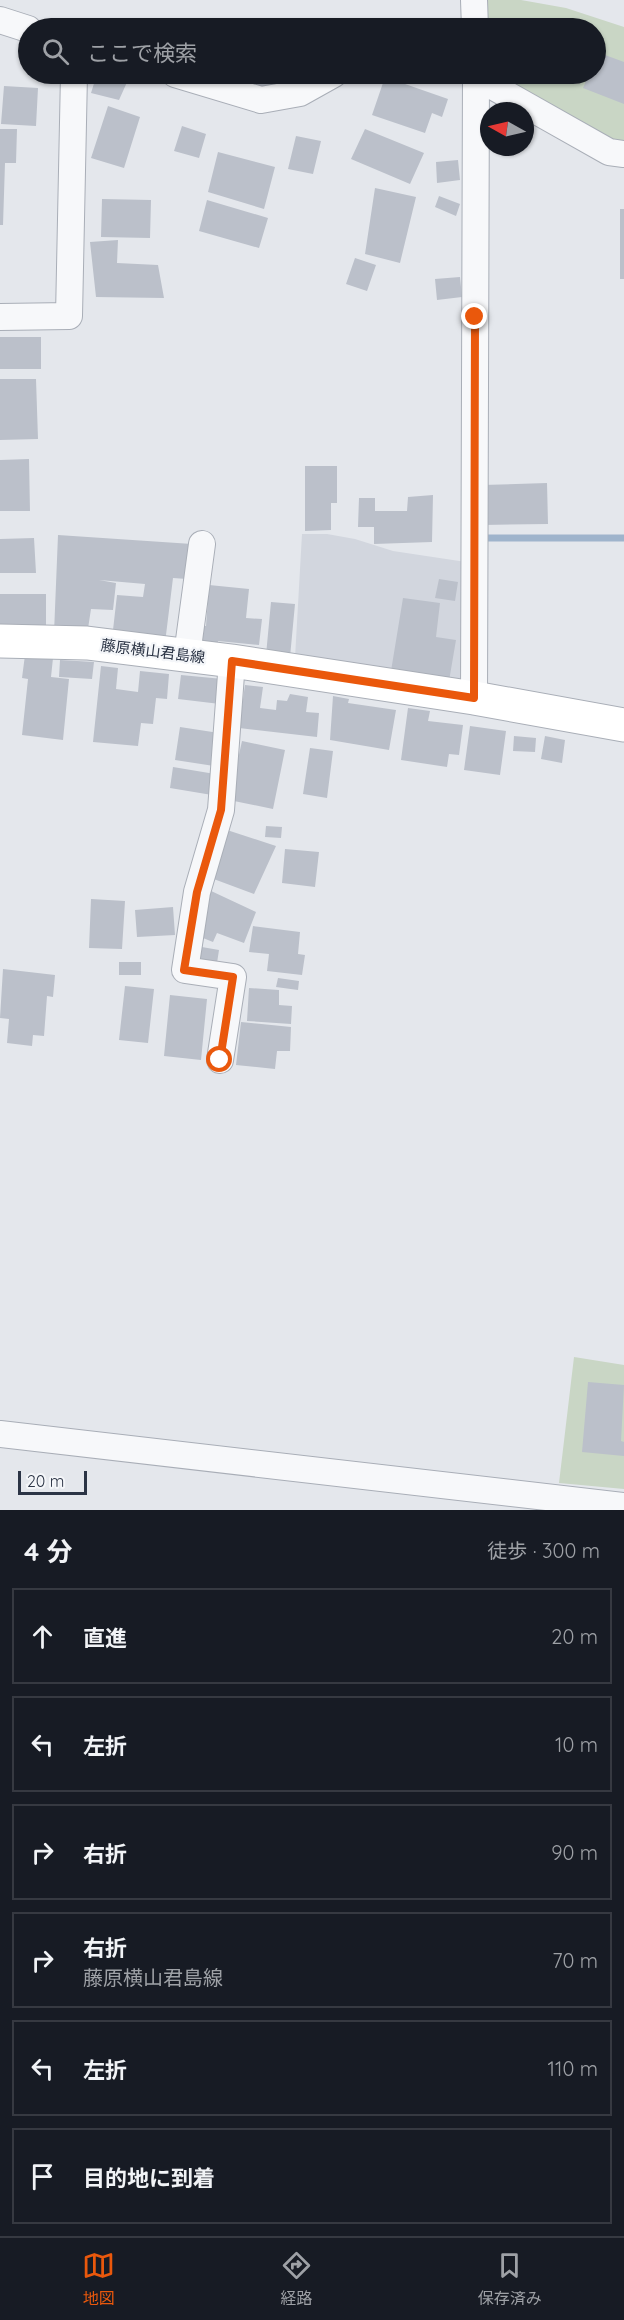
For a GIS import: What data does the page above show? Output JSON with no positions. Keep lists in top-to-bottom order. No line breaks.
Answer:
{"streets":{"main road":["藤原横山君島線"]},"scale_bar":"20 m","north":"left","page":{"search":"ここで検索","scale":"20 m","heading":["4 分","徒歩 · 300 m"],"list":[["直進","20 m"],["左折","10 m"],["右折","90 m"],["右折","藤原横山君島線","70 m"],["左折","110 m"],"目的地に到着"],"nav":["地図","経路","保存済み"]}}
